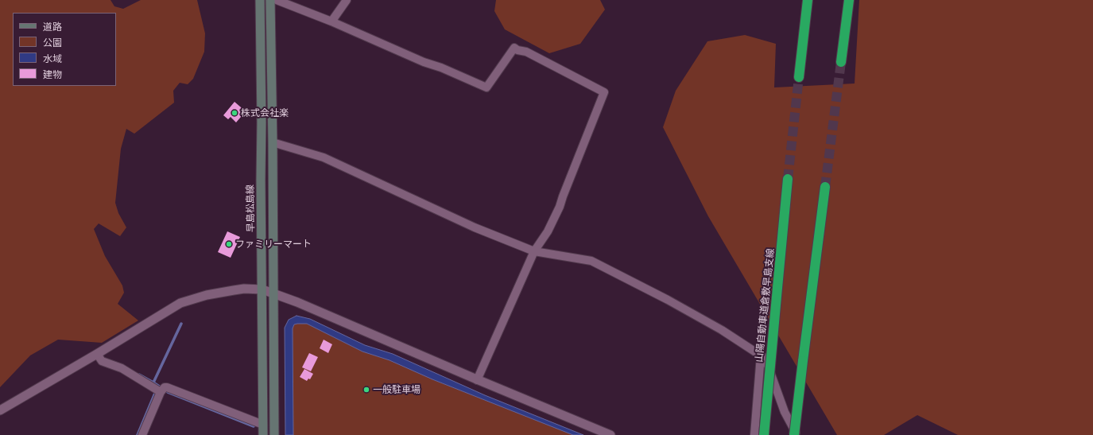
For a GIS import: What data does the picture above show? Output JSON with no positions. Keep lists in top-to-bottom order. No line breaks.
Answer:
{"streets":{"highway":["山陽自動車道倉敷早島支線"],"main road":["早島松島線"]},"places":["株式会社楽","ファミリーマート","一般駐車場"],"legend":["道路","公園","水域","建物"]}
